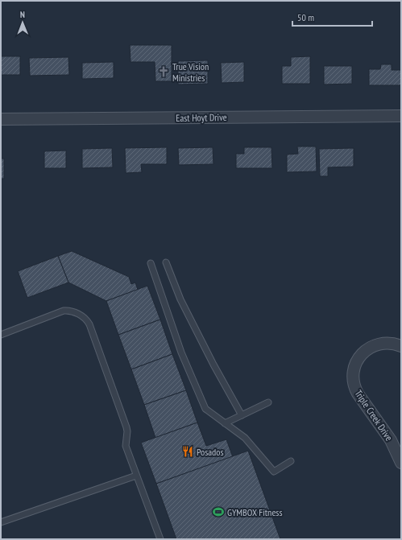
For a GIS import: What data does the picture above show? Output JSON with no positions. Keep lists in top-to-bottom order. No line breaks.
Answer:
{"streets":{"street":["East Hoyt Drive","Triple Creek Drive"]},"places":{"church":["True Vision Ministries"],"restaurant":["Posados"],"sports":["GYMBOX Fitness"]},"scale_bar":"50 m","north":"top"}
